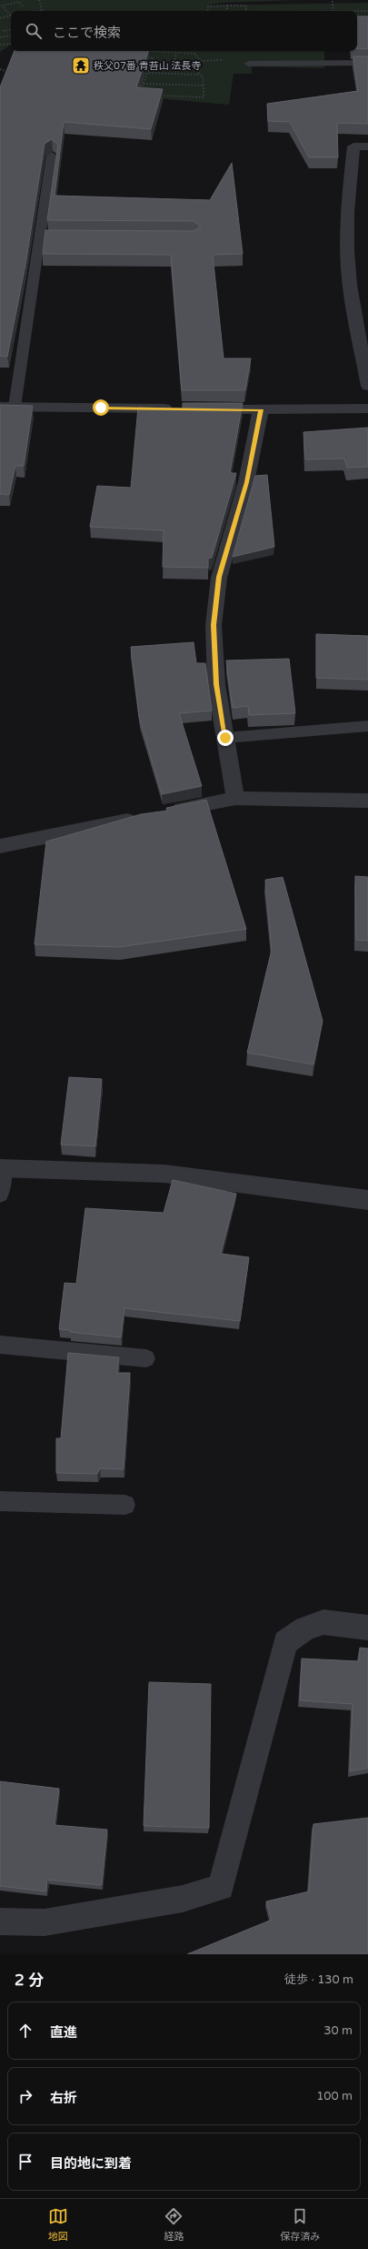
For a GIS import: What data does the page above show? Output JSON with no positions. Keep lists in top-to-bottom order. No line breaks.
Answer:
{"places":{"temple":["秩父07番 青苔山 法長寺"]},"page":{"search":"ここで検索","heading":["2 分","徒歩 · 130 m"],"list":[["直進","30 m"],["右折","100 m"],"目的地に到着"],"nav":["地図","経路","保存済み"]}}
